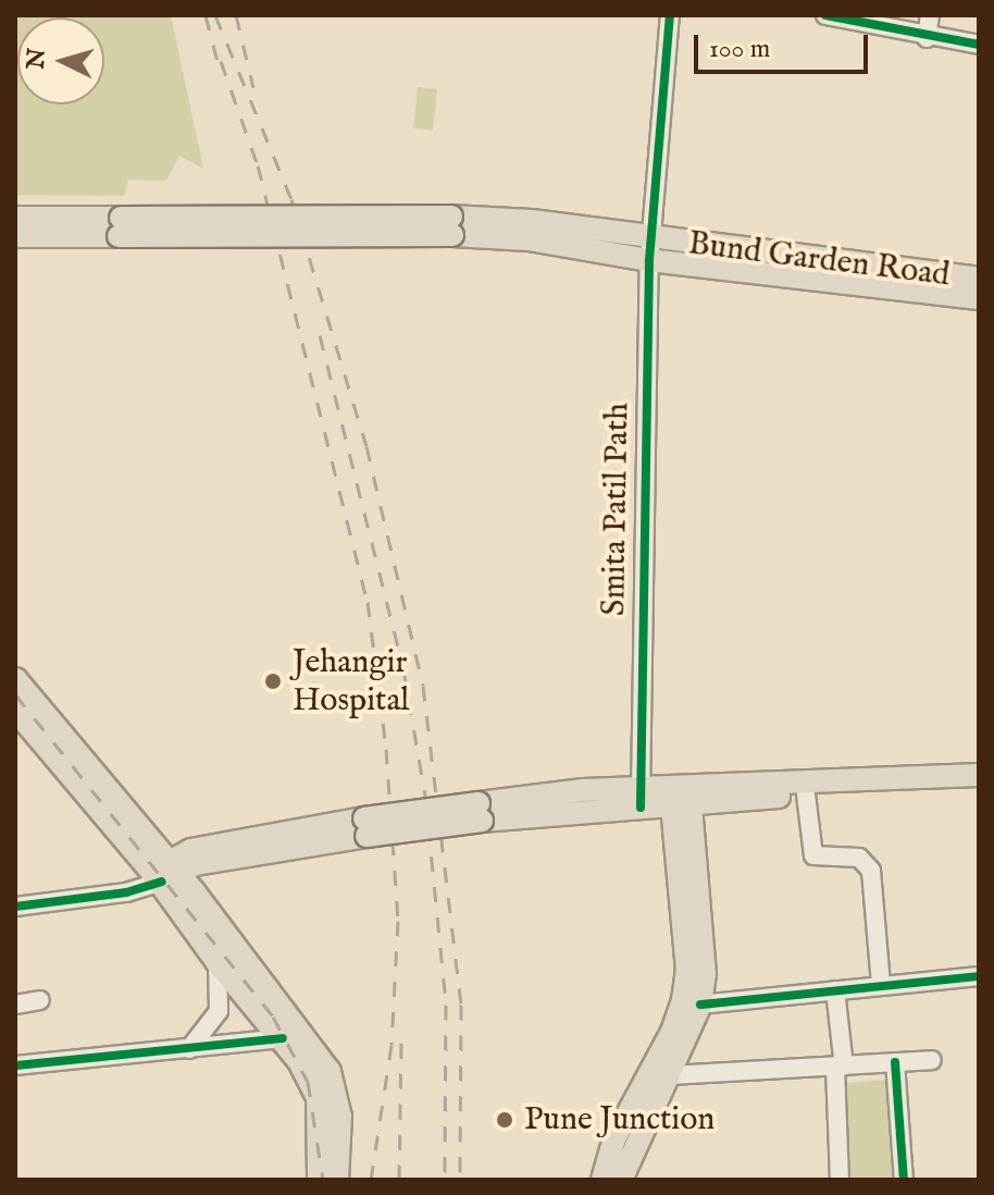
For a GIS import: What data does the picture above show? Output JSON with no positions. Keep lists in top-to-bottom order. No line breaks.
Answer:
{"streets":{"main road":["Bund Garden Road"],"street":["Smita Patil Path"]},"crossings":[["Bund Garden Road","Smita Patil Path"]],"places":["Jehangir Hospital","Pune Junction"],"scale_bar":"100 m","north":"left"}
